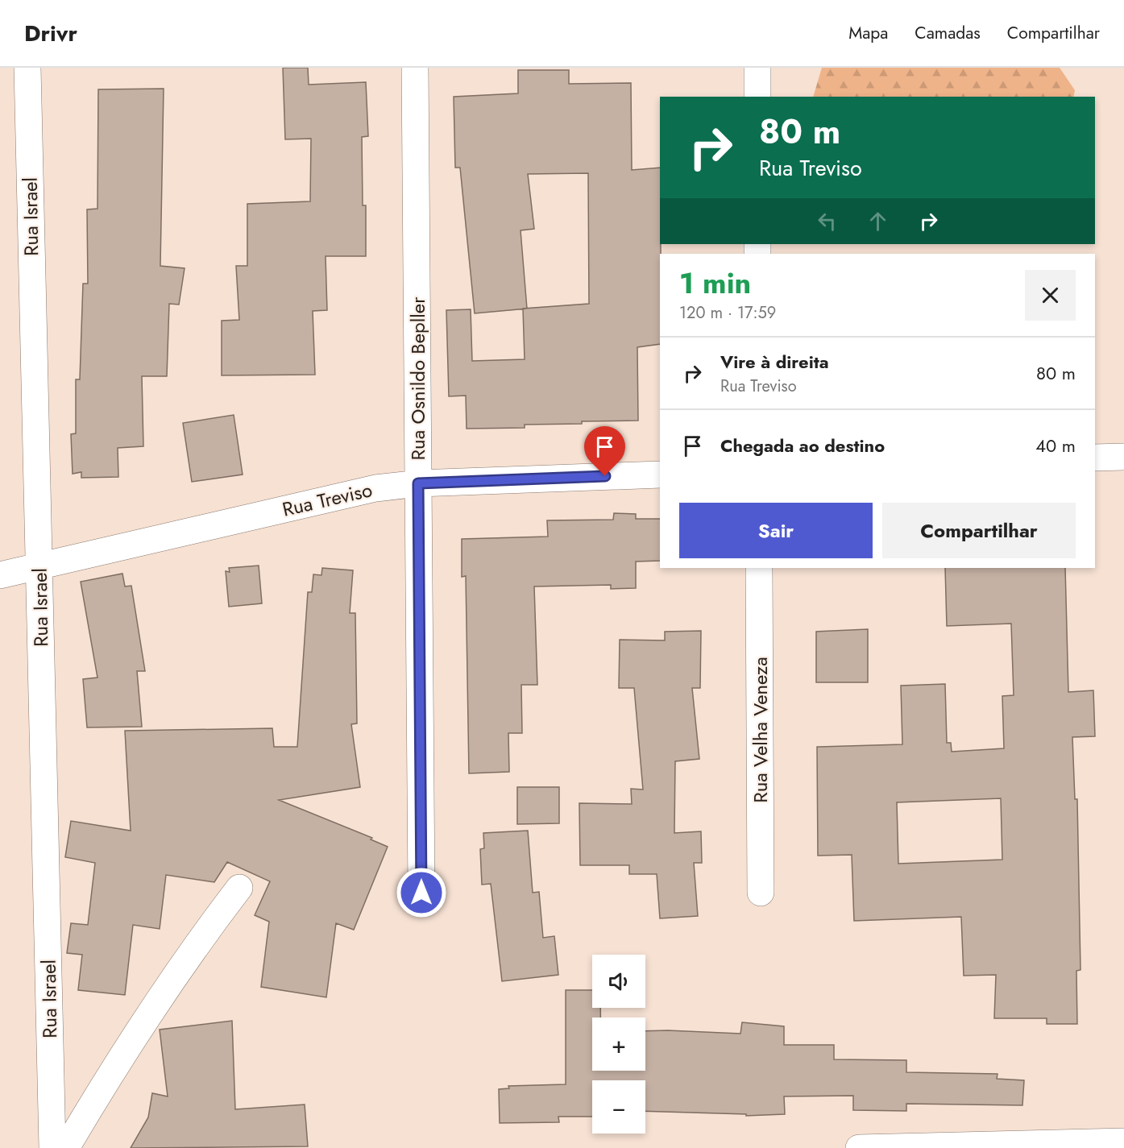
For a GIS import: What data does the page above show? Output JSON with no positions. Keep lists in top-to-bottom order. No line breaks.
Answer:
{"streets":{"street":["Rua Israel","Rua Osnildo Bepller","Rua Treviso","Rua Velha Veneza"]},"crossings":[["Rua Israel","Rua Treviso"],["Rua Osnildo Bepller","Rua Treviso"]],"page":{"header":"Drivr","nav":["Mapa","Camadas","Compartilhar"],"turn":["80 m","Rua Treviso"],"heading":["1 min","120 m · 17:59"],"list":[{"name":"Vire à direita","note":"Rua Treviso","value":"80 m"},{"name":"Chegada ao destino","value":"40 m"}],"buttons":["Sair","Compartilhar"],"map_buttons":["+","−"]}}
